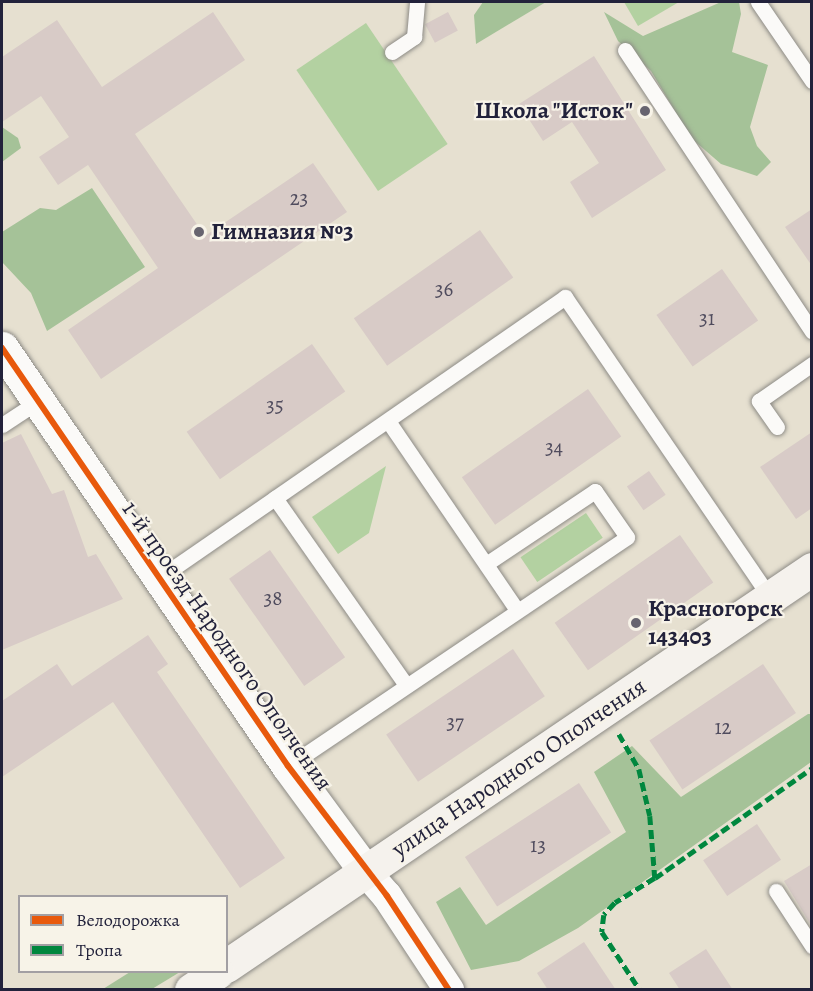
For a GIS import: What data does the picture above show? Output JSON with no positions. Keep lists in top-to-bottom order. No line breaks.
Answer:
{"streets":{"main road":["улица Народного Ополчения"],"street":["1-й проезд Народного Ополчения"]},"crossings":[["1-й проезд Народного Ополчения","улица Народного Ополчения"]],"places":["Школа \"Исток\"","Гимназия №3","Красногорск 143403"],"house_numbers":["23","36","31","35","34","38","37","12","13"],"legend":["Велодорожка","Тропа"]}
